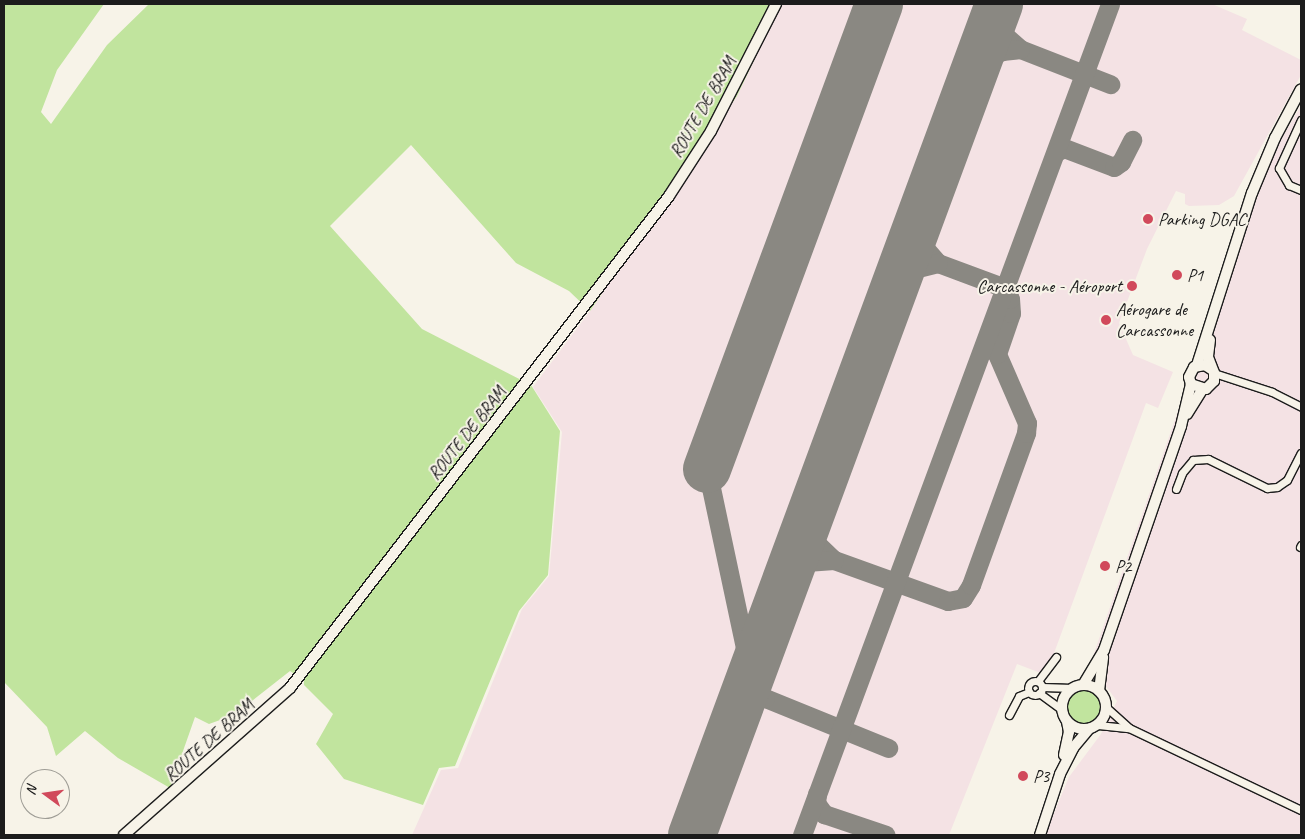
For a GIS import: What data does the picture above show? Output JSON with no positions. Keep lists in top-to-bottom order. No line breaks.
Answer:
{"streets":{"main road":["ROUTE DE BRAM"]},"places":["Parking DGAC","P1","Carcassonne - Aéroport","Aérogare de Carcassonne","P2","P3"],"north":"left"}
